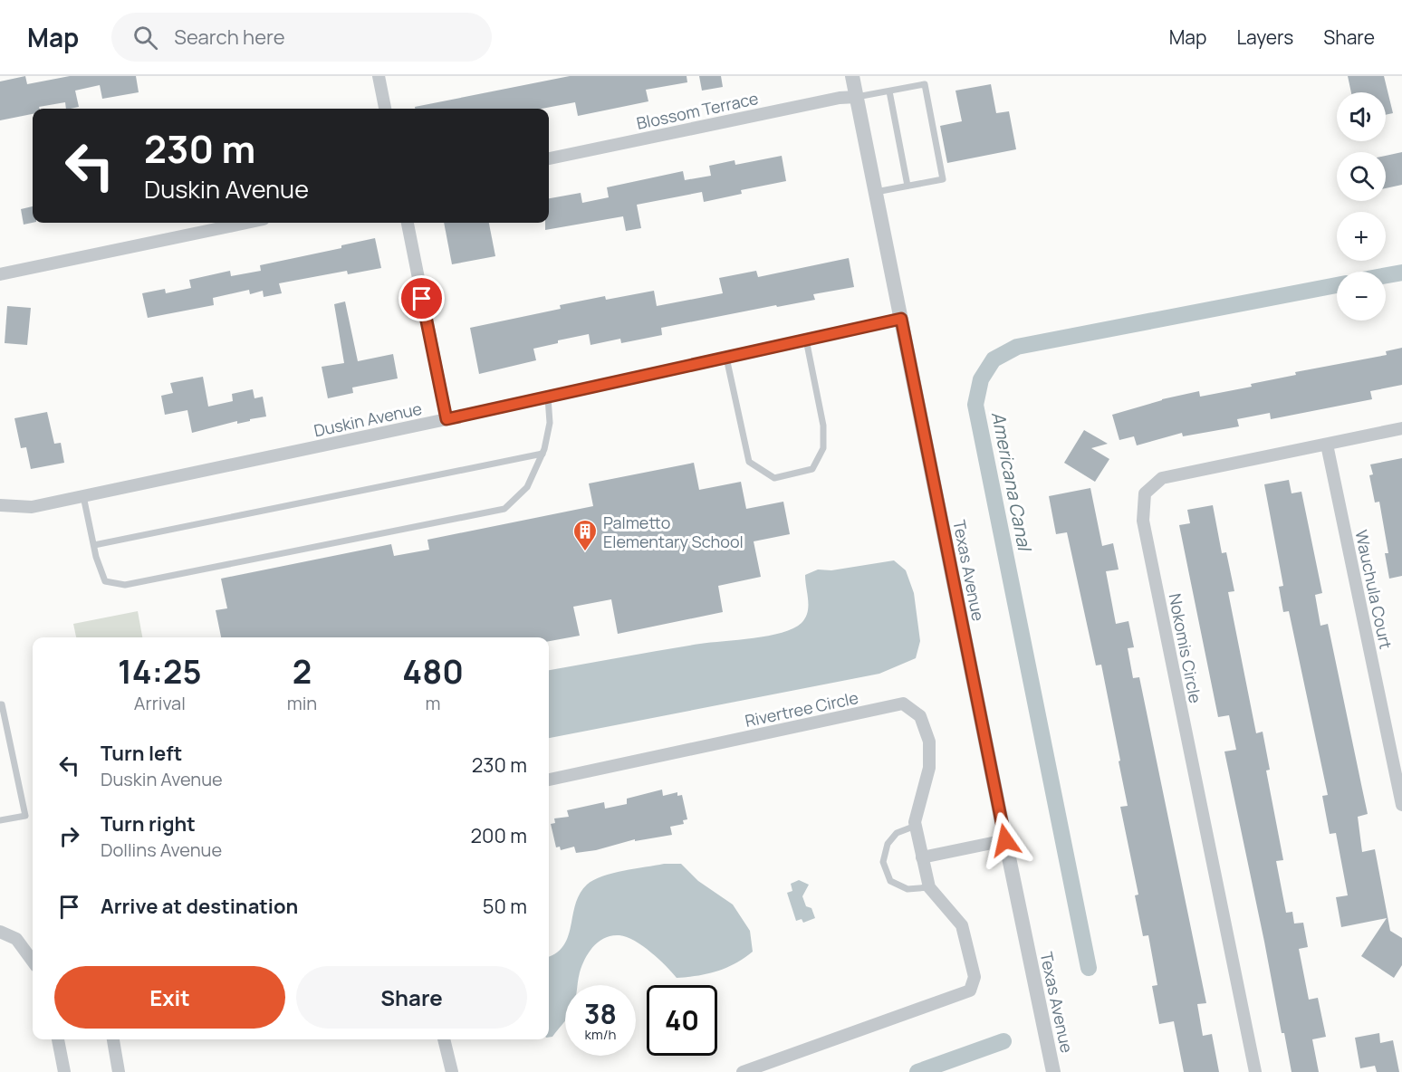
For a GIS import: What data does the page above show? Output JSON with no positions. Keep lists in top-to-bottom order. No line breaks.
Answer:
{"streets":{"street":["Blossom Terrace","Duskin Avenue","Texas Avenue","Wauchula Court","Nokomis Circle","Rivertree Circle"]},"crossings":[["Blossom Terrace","Texas Avenue"],["Duskin Avenue","Texas Avenue"],["Wauchula Court","Nokomis Circle"]],"water":["Americana Canal"],"places":{"building":["Palmetto Elementary School"]},"page":{"header":"Map","search":"Search here","nav":["Map","Layers","Share"],"map_buttons":["+","−"],"turn":["230 m","Duskin Avenue"],"eta":["14:25","Arrival","2","min","480","m"],"list":[{"name":"Turn left","note":"Duskin Avenue","value":"230 m"},{"name":"Turn right","note":"Dollins Avenue","value":"200 m"},{"name":"Arrive at destination","value":"50 m"}],"buttons":["Exit","Share"],"speed":"38 km/h","limit":"40"}}
